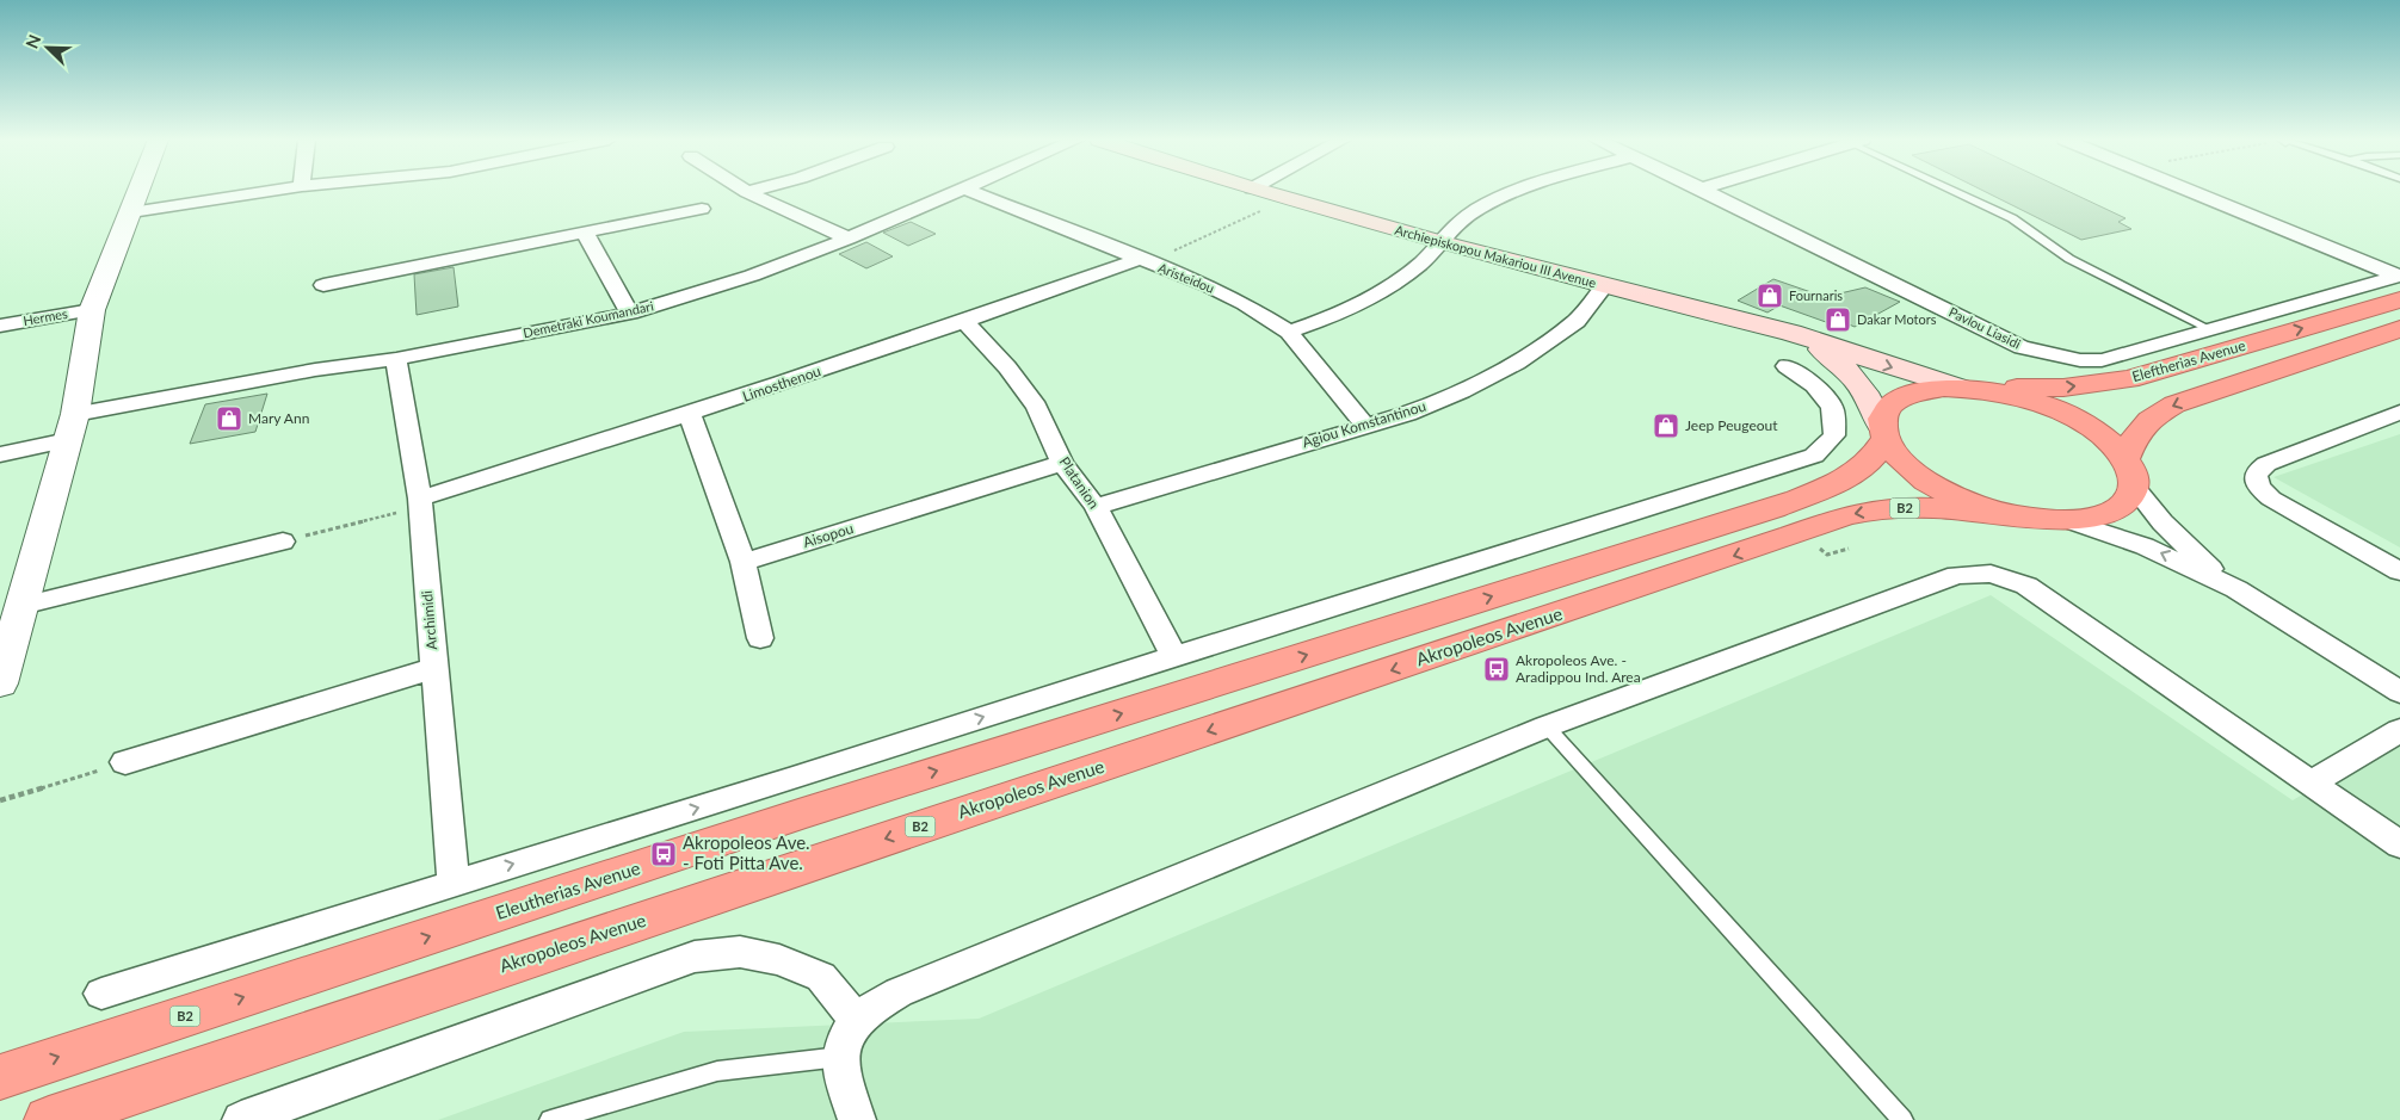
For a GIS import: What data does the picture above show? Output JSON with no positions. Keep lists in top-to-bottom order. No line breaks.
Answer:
{"streets":{"highway":["Eleftherias Avenue","B2","Akropoleos Avenue","Eleutherias Avenue"],"main road":["Archiepiskopou Makariou III Avenue"],"street":["Aristeidou","Hermes","Demetraki Koumandari","Pavlou Liasidi","Limosthenou","Agiou Komstantinou","Platanion","Aisopou","Archimidi"]},"crossings":[["Archiepiskopou Makariou III Avenue","Eleftherias Avenue"],["Archiepiskopou Makariou III Avenue","Agiou Komstantinou"],["Archiepiskopou Makariou III Avenue","B2"],["Archiepiskopou Makariou III Avenue","Eleutherias Avenue"],["Aristeidou","Limosthenou"],["Aristeidou","Agiou Komstantinou"],["Demetraki Koumandari","Archimidi"],["Pavlou Liasidi","Eleftherias Avenue"],["Eleftherias Avenue","B2"],["Limosthenou","Platanion"],["Limosthenou","Archimidi"],["Agiou Komstantinou","Platanion"],["Platanion","Aisopou"],["B2","Akropoleos Avenue"],["B2","Eleutherias Avenue"]],"one_way":["Akropoleos Avenue","Eleutherias Avenue"],"places":{"shop":["Fournaris","Dakar Motors","Mary Ann","Jeep Peugeout"],"bus stop":["Akropoleos Ave. - Aradippou Ind. Area","Akropoleos Ave. - Foti Pitta Ave."]},"north":"top left"}
